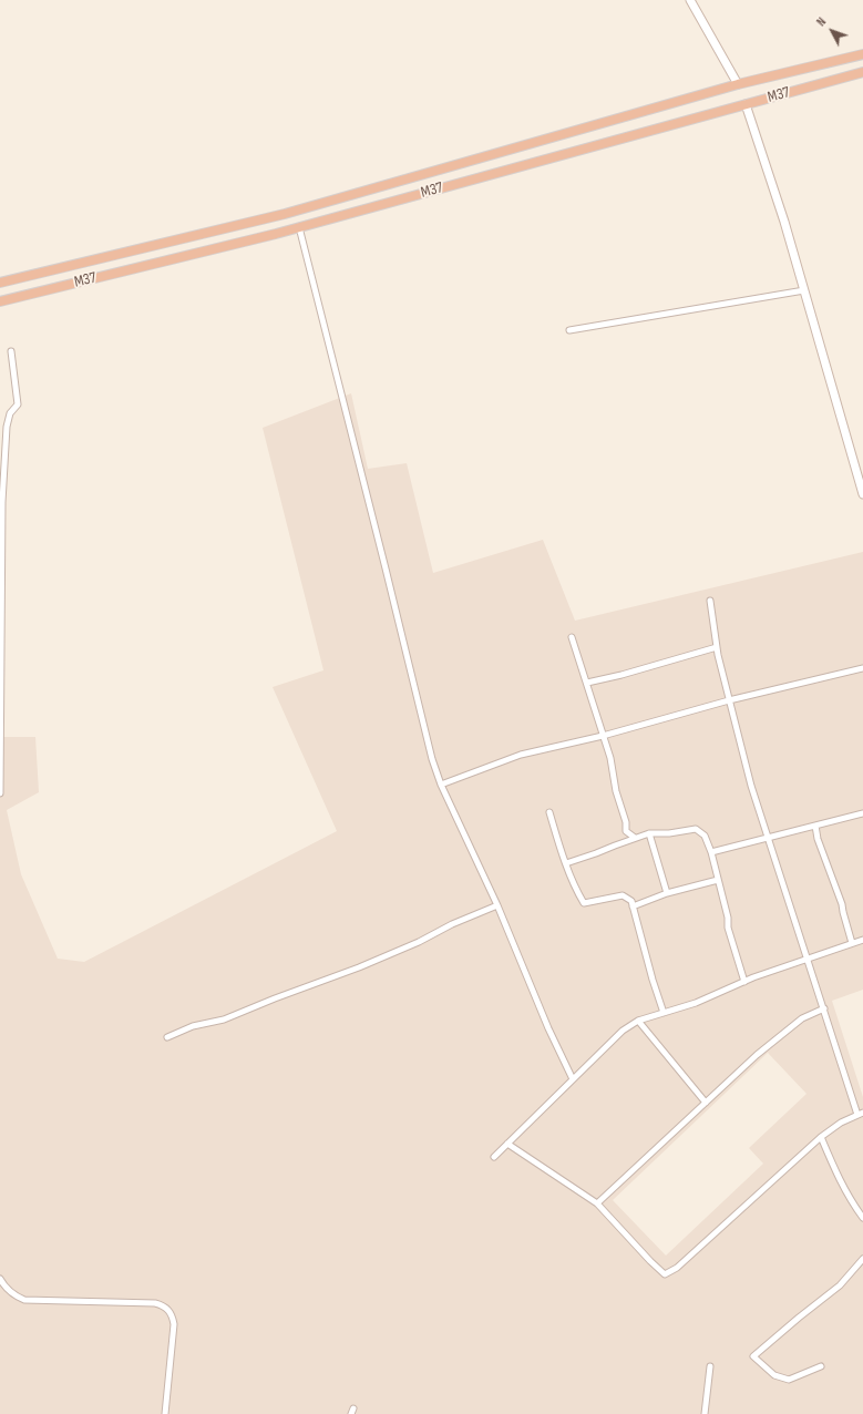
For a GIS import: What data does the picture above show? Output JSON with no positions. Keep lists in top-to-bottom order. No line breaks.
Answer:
{"streets":{"highway":["M37"]},"north":"top left"}
